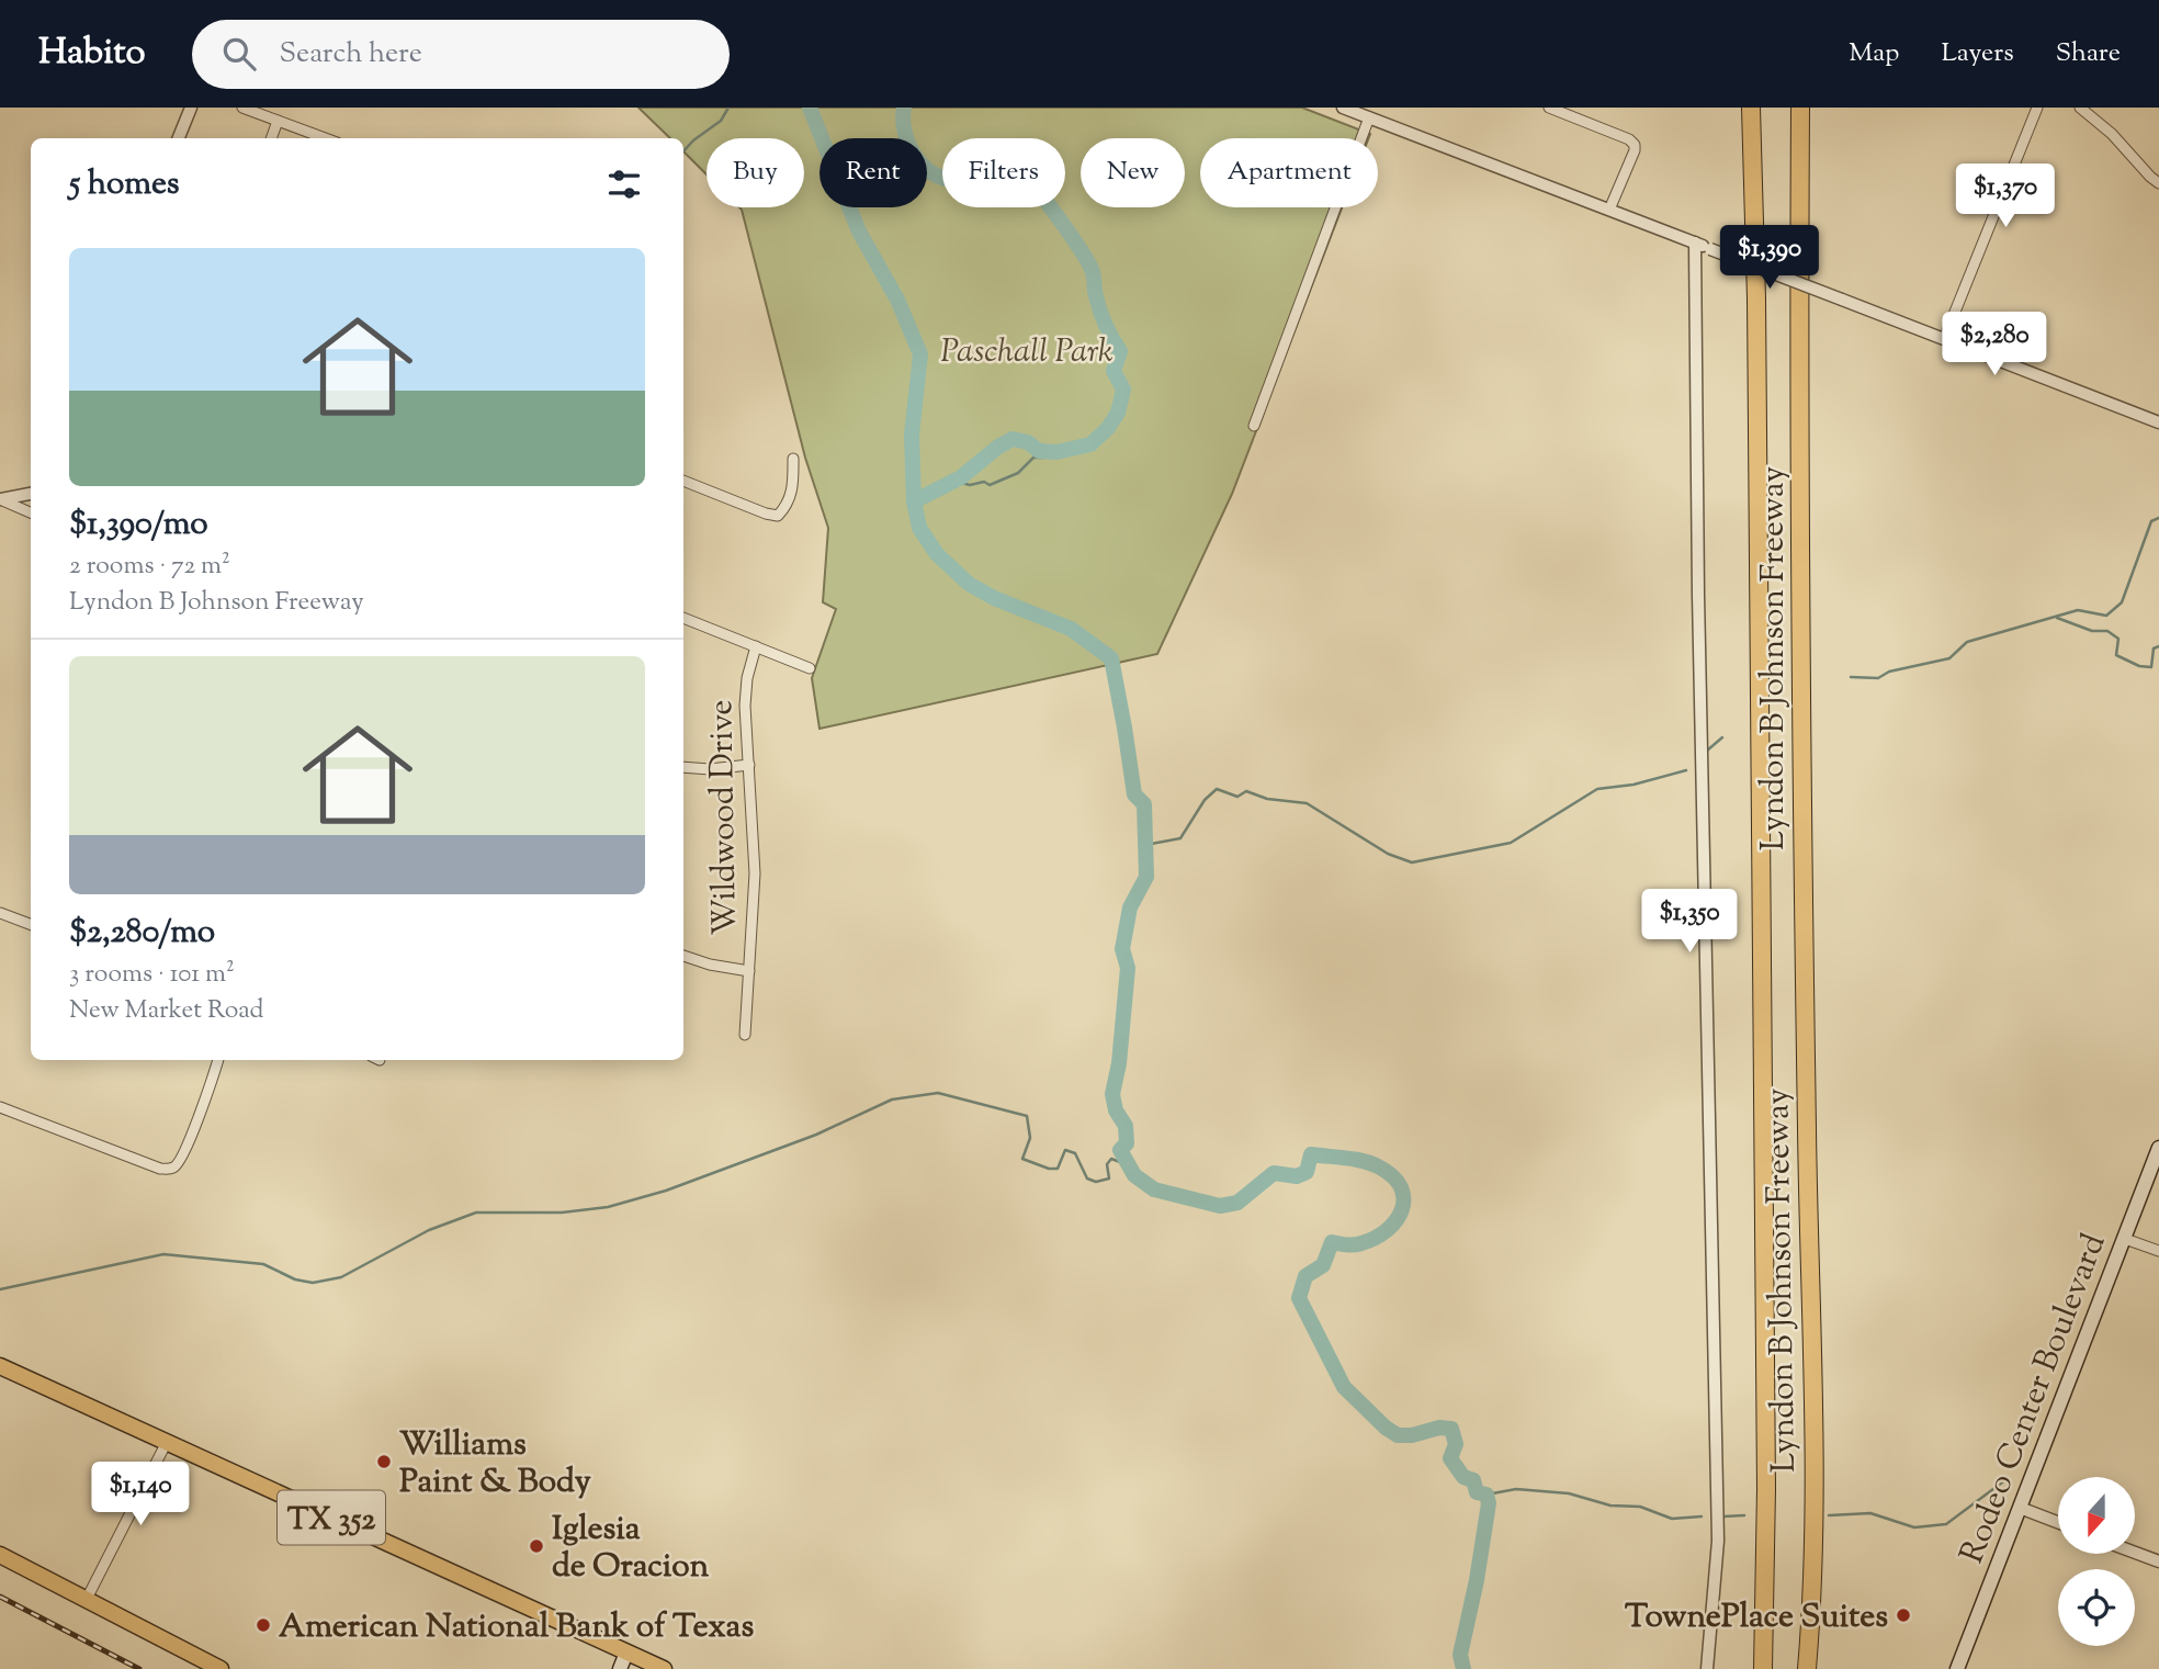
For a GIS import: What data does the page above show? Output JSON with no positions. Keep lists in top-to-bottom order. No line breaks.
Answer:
{"streets":{"highway":["Lyndon B Johnson Freeway"],"main road":["Rodeo Center Boulevard","TX 352"],"street":["Wildwood Drive"]},"parks":["Paschall Park"],"places":["Williams Paint & Body","Iglesia de Oracion","TownePlace Suites","American National Bank of Texas"],"north":"bottom","page":{"header":"Habito","search":"Search here","nav":["Map","Layers","Share"],"chip":["Buy","Rent","Filters","New","Apartment"],"heading":"5 homes","price":["$1,370","$1,390","$2,280","$1,350","$1,140"],"list":[{"name":"$1,390/mo","note":"2 rooms · 72 m² · Lyndon B Johnson Freeway"},{"name":"$2,280/mo","note":"3 rooms · 101 m² · New Market Road"}]}}
